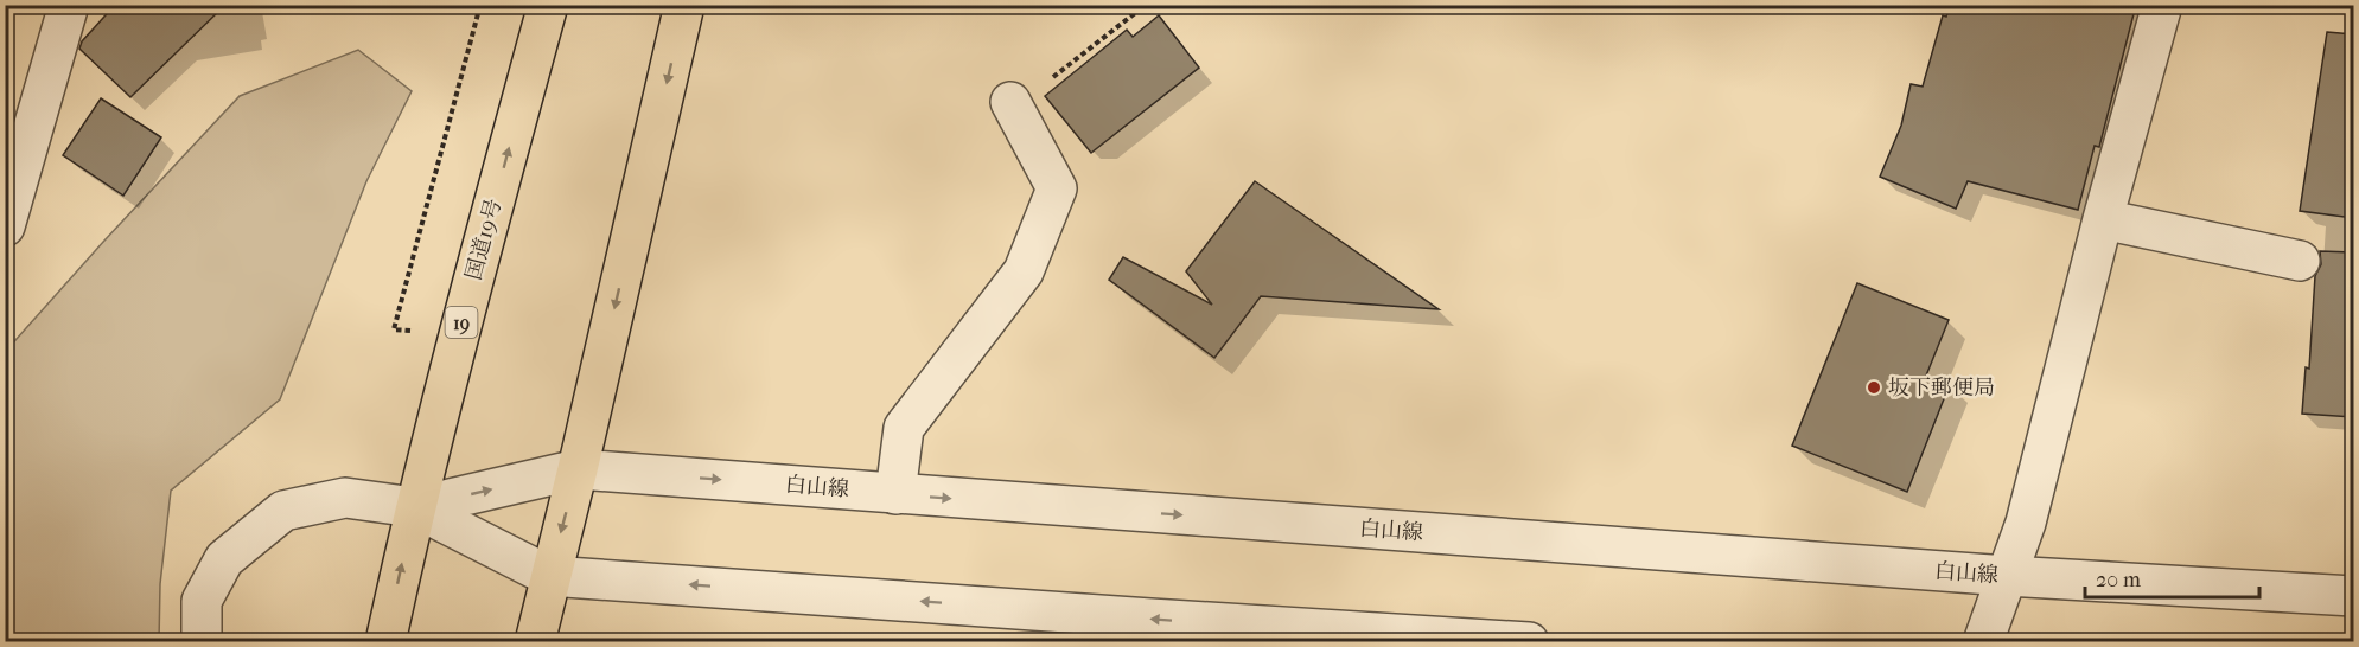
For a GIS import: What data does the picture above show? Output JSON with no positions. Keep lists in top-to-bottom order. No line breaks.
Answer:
{"streets":{"highway":["国道19号","19"],"street":["白山線"]},"crossings":[["国道19号","白山線"]],"places":["坂下郵便局"],"scale_bar":"20 m"}
